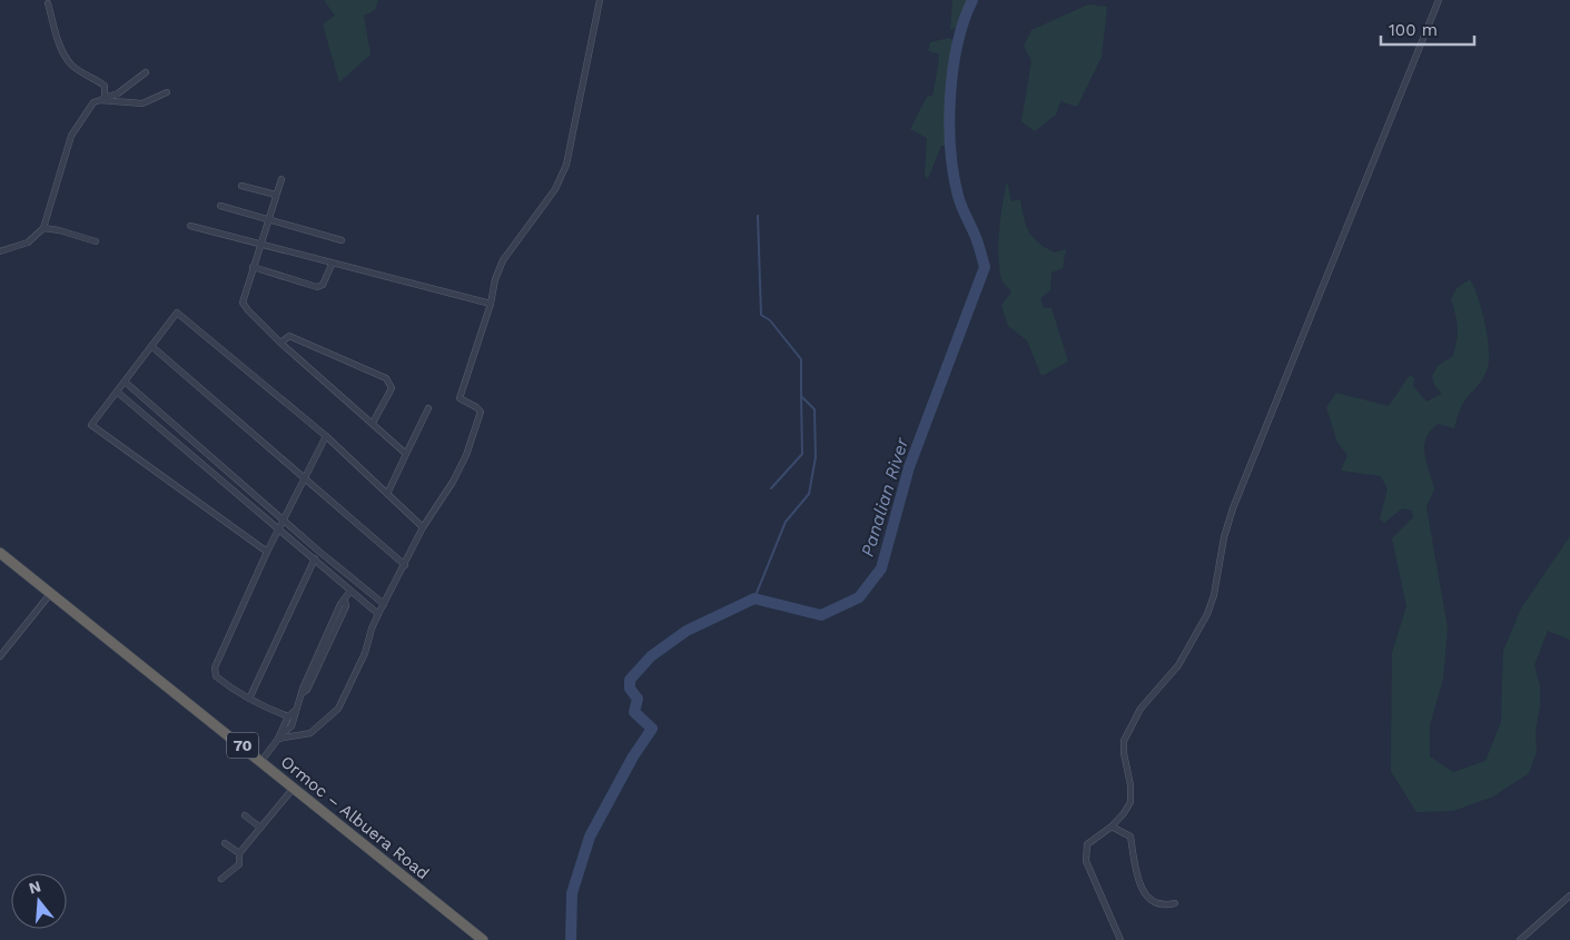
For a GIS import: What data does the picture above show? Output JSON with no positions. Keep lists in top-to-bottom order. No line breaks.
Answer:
{"streets":{"highway":["70","Ormoc – Albuera Road"]},"water":["Panalian River"],"scale_bar":"100 m","north":"top"}
